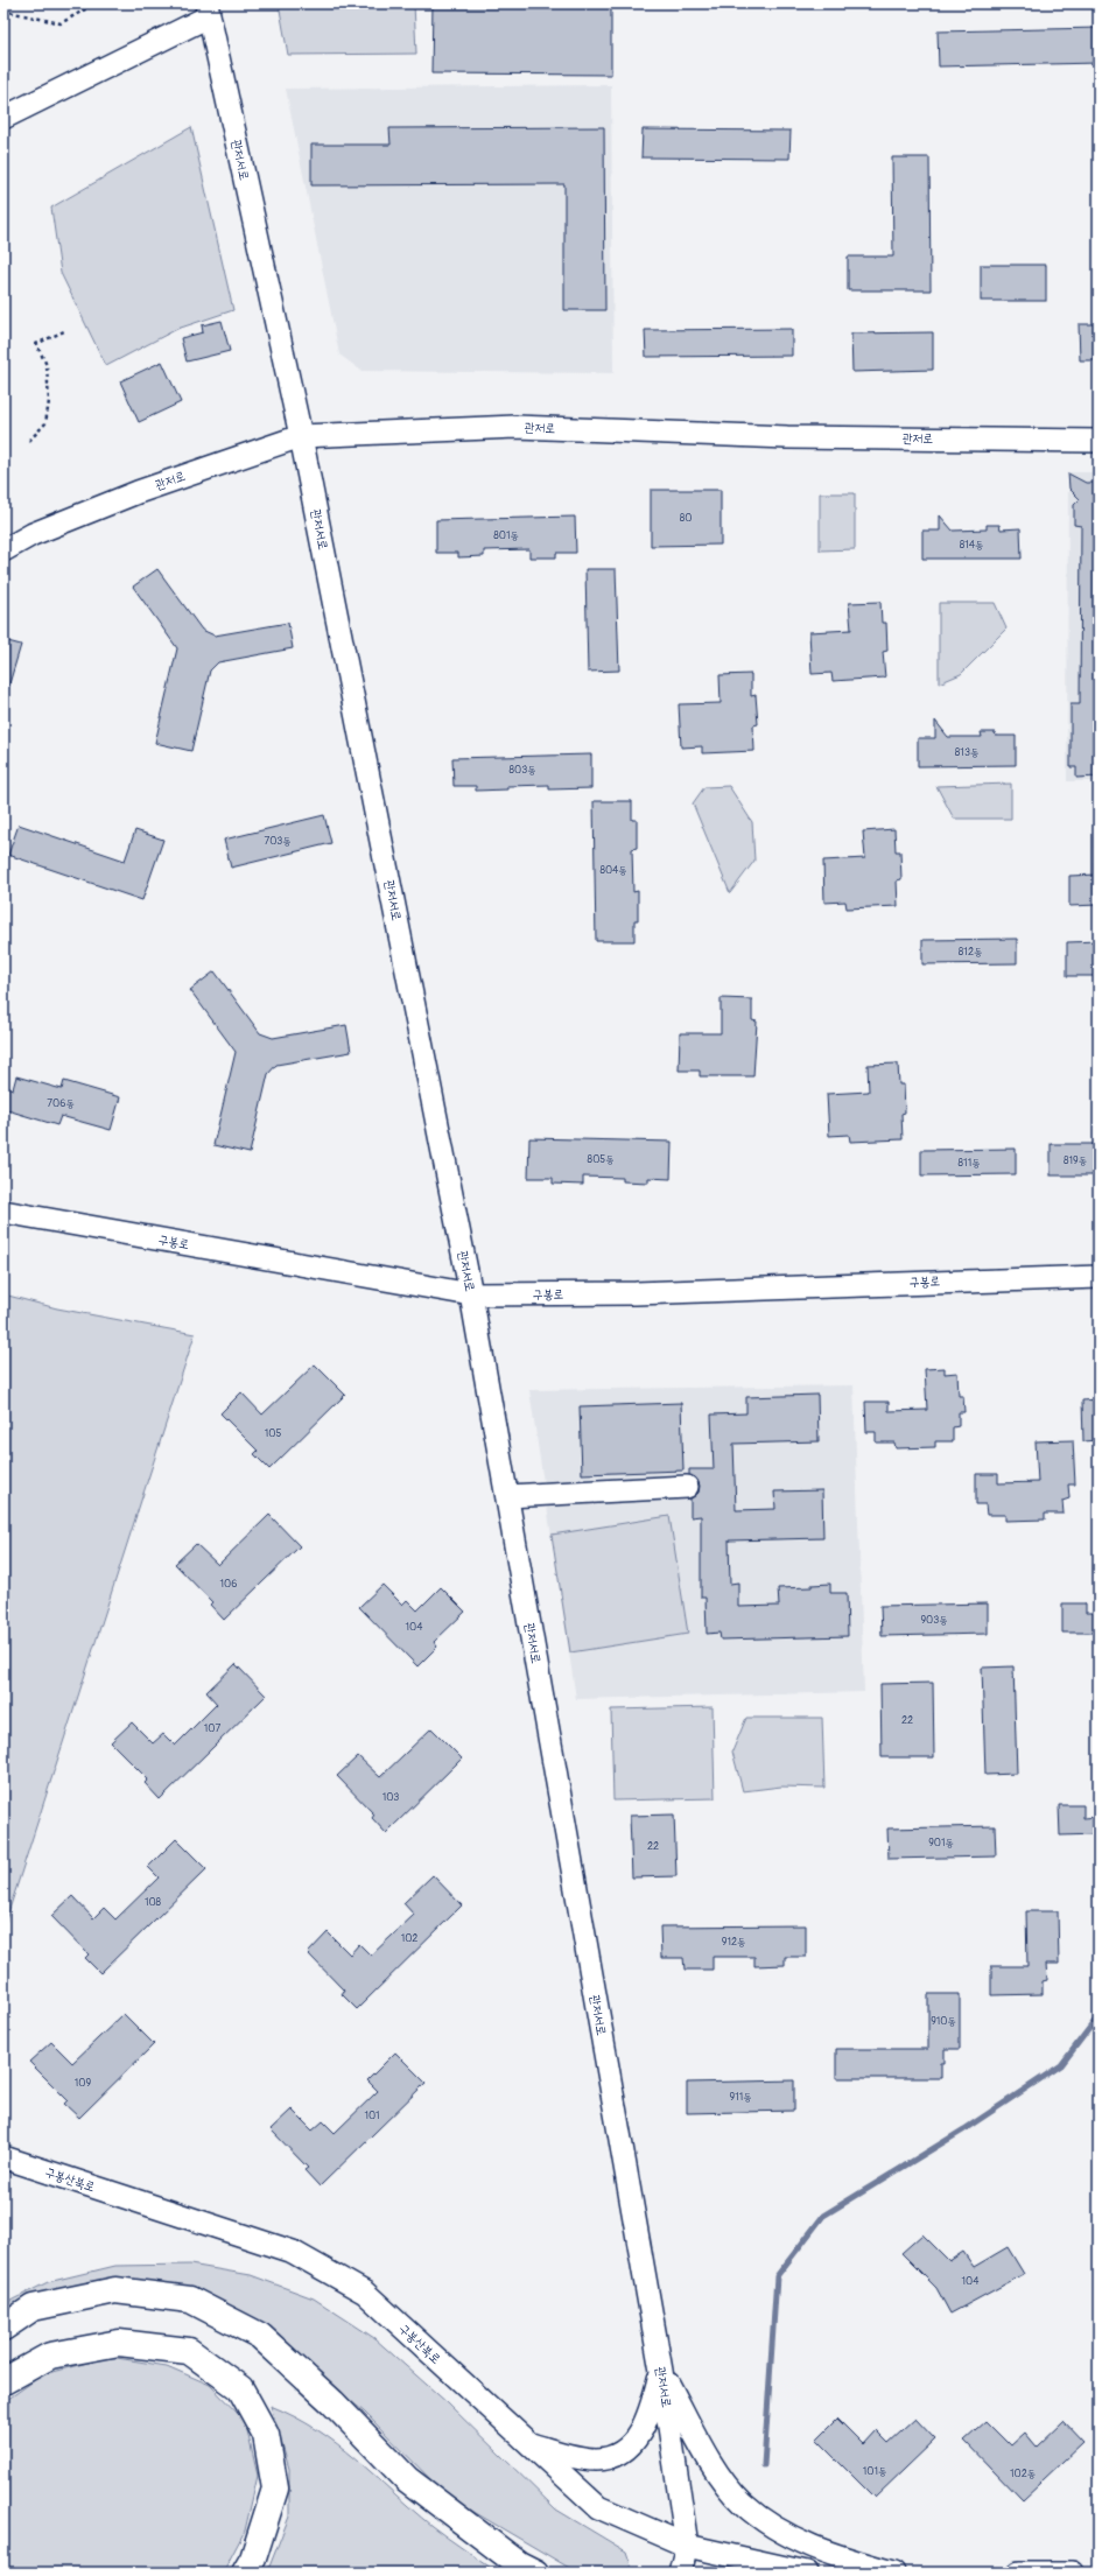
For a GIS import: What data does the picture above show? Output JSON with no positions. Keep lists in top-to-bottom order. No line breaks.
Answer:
{"streets":{"street":["관저서로","관저로","구봉로","구봉산북로"]},"crossings":[["관저서로","관저로"],["관저서로","구봉로"],["관저서로","구봉산북로"]],"house_numbers":["80","801동","814동","813동","803동","703동","804동","812동","706동","805동","819동","811동","105","106","903동","104","22","107","103","901동","22","108","102","912동","910동","109","911동","101","104","101동","102동"]}
